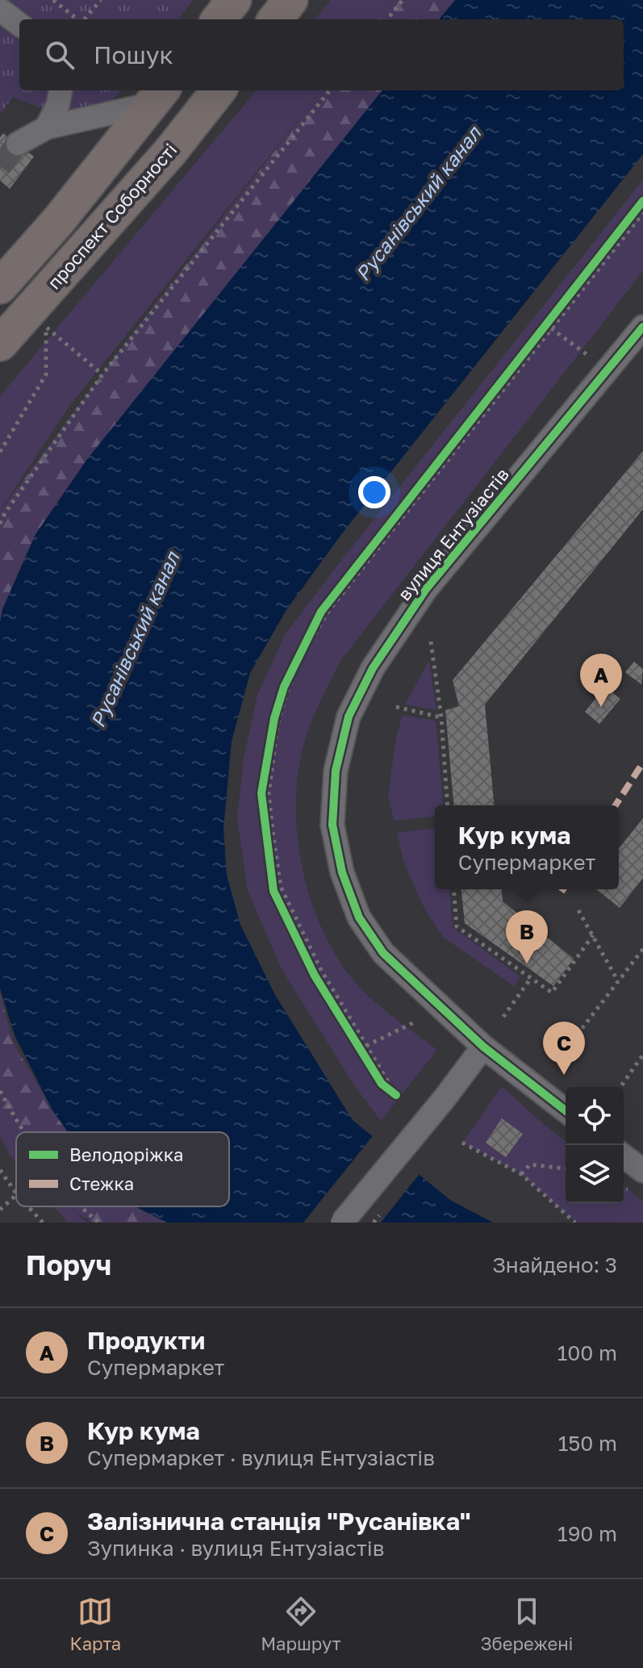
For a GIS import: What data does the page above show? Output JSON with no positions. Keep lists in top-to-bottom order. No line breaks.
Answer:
{"streets":{"highway":["проспект Соборності"],"street":["вулиця Ентузіастів"]},"water":["Русанівський канал"],"legend":["Велодоріжка","Стежка"],"page":{"search":"Пошук","pins":["A","B","C"],"popup":["Кур кума","Супермаркет"],"heading":["Поруч","Знайдено: 3"],"list":[{"mark":"A","name":"Продукти","note":"Супермаркет","value":"100 m"},{"mark":"B","name":"Кур кума","note":"Супермаркет · вулиця Ентузіастів","value":"150 m"},{"mark":"C","name":"Залізнична станція \"Русанівка\"","note":"Зупинка · вулиця Ентузіастів","value":"190 m"}],"nav":["Карта","Маршрут","Збережені"]}}
